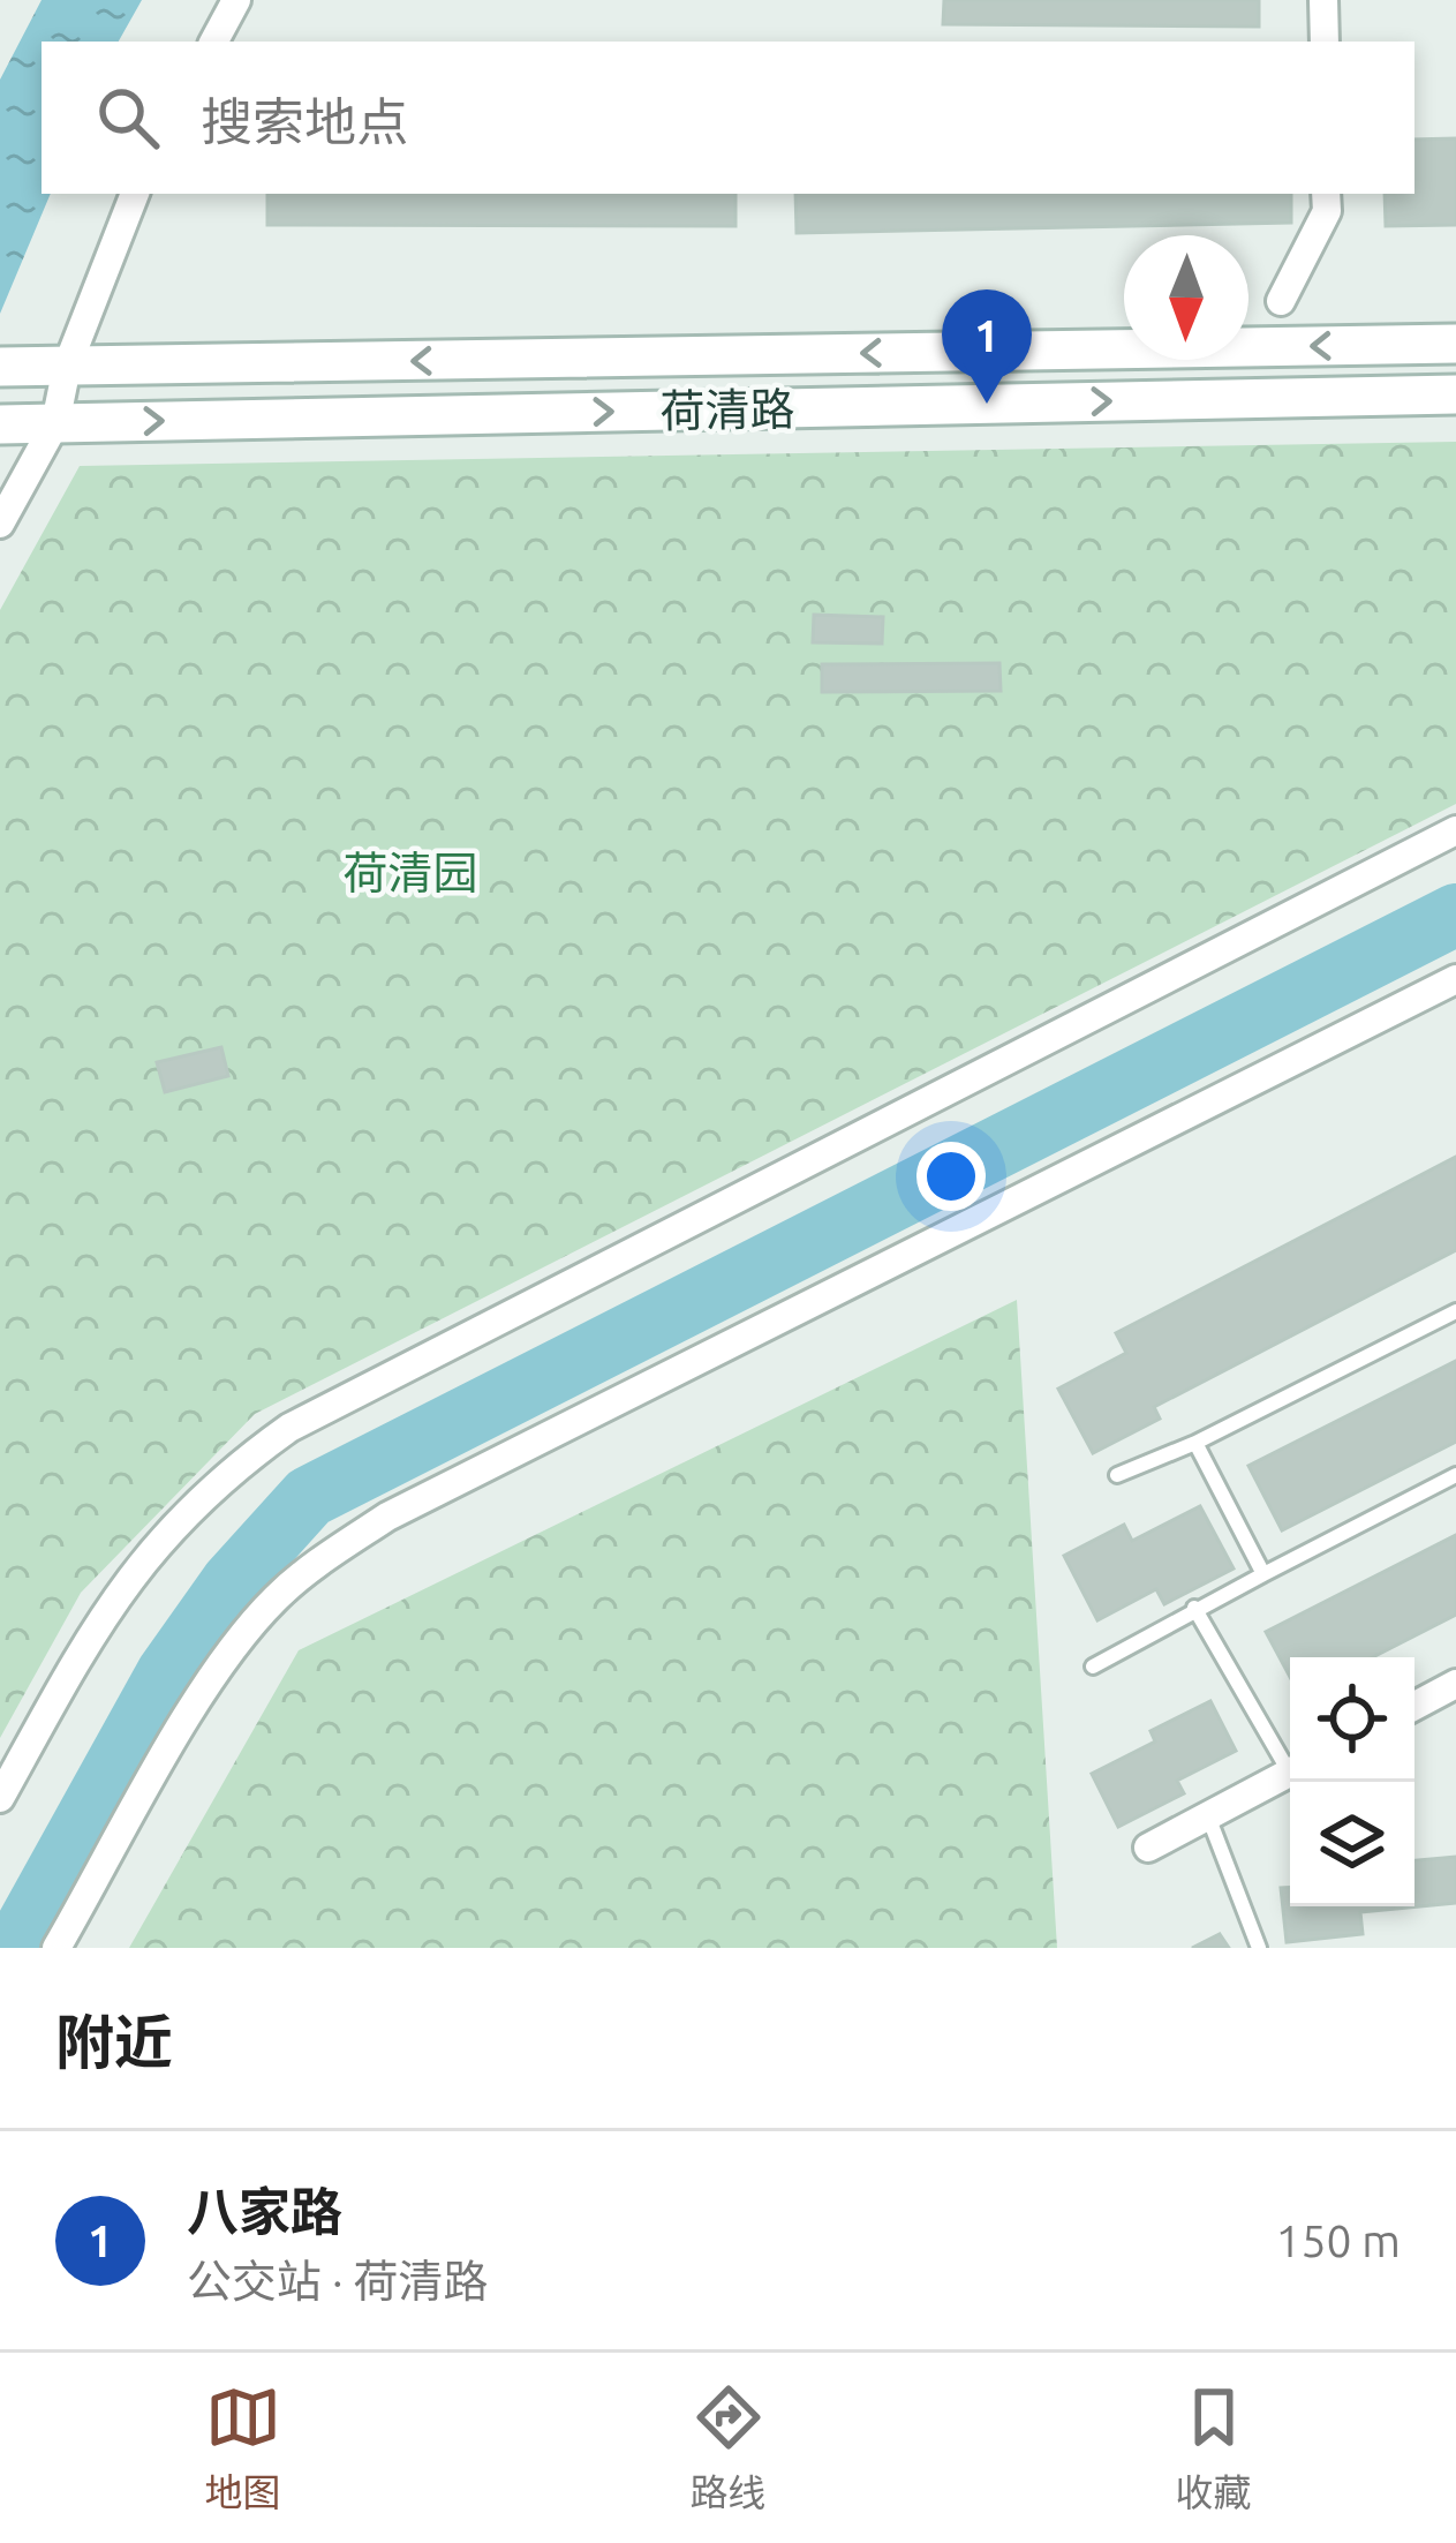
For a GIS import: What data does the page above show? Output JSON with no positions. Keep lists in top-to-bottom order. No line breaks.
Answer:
{"streets":{"main road":["荷清路"]},"parks":["荷清园"],"north":"bottom","page":{"search":"搜索地点","pins":"1","heading":"附近","list":[{"mark":"1","name":"八家路","note":"公交站 · 荷清路","value":"150 m"}],"nav":["地图","路线","收藏"]}}
